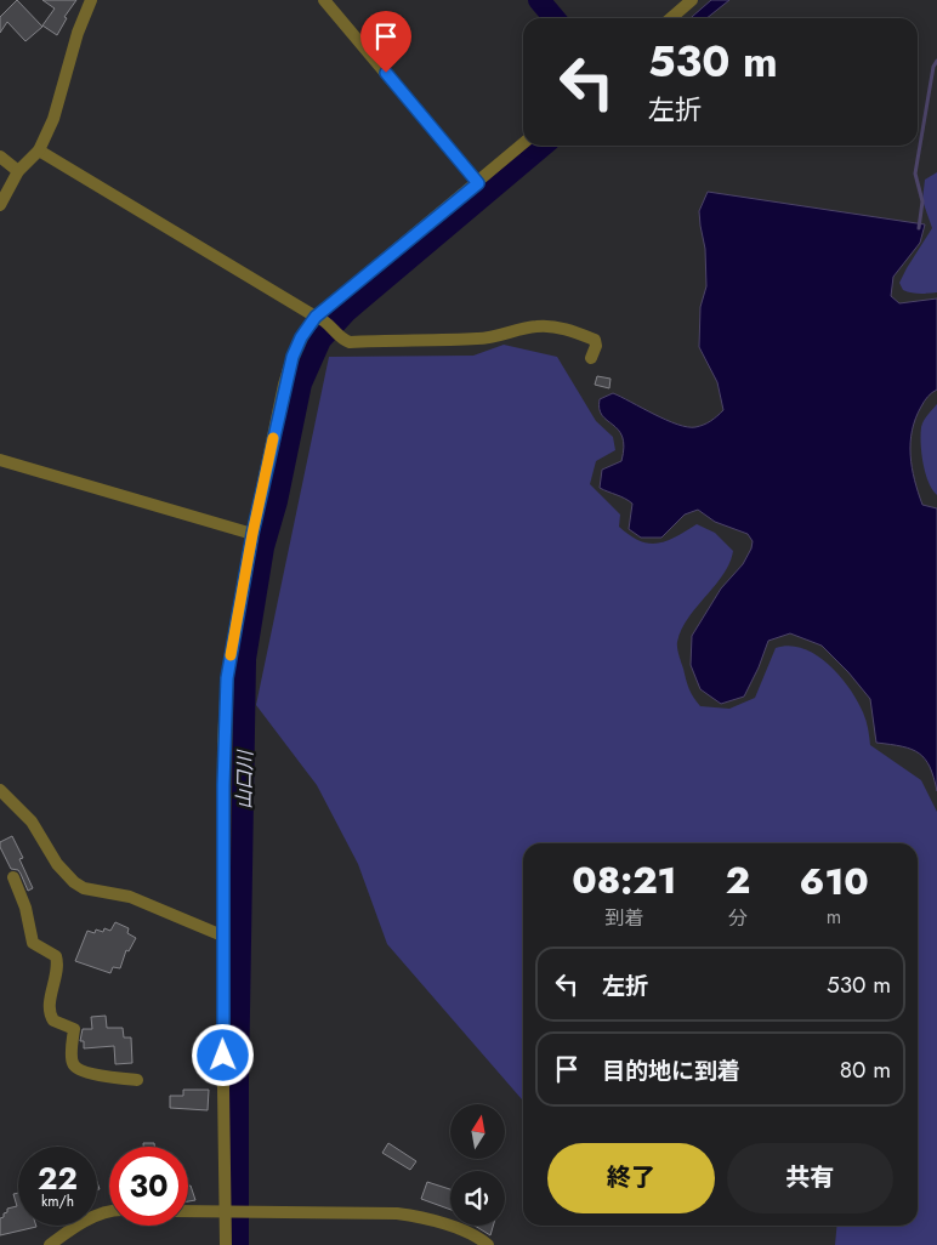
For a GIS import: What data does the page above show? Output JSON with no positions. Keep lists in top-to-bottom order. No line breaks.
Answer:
{"water":["山口川"],"north":"top","page":{"turn":["530 m","左折"],"eta":["08:21","到着","2","分","610","m"],"list":[{"name":"左折","value":"530 m"},{"name":"目的地に到着","value":"80 m"}],"buttons":["終了","共有"],"speed":"22 km/h","limit":"30"}}
